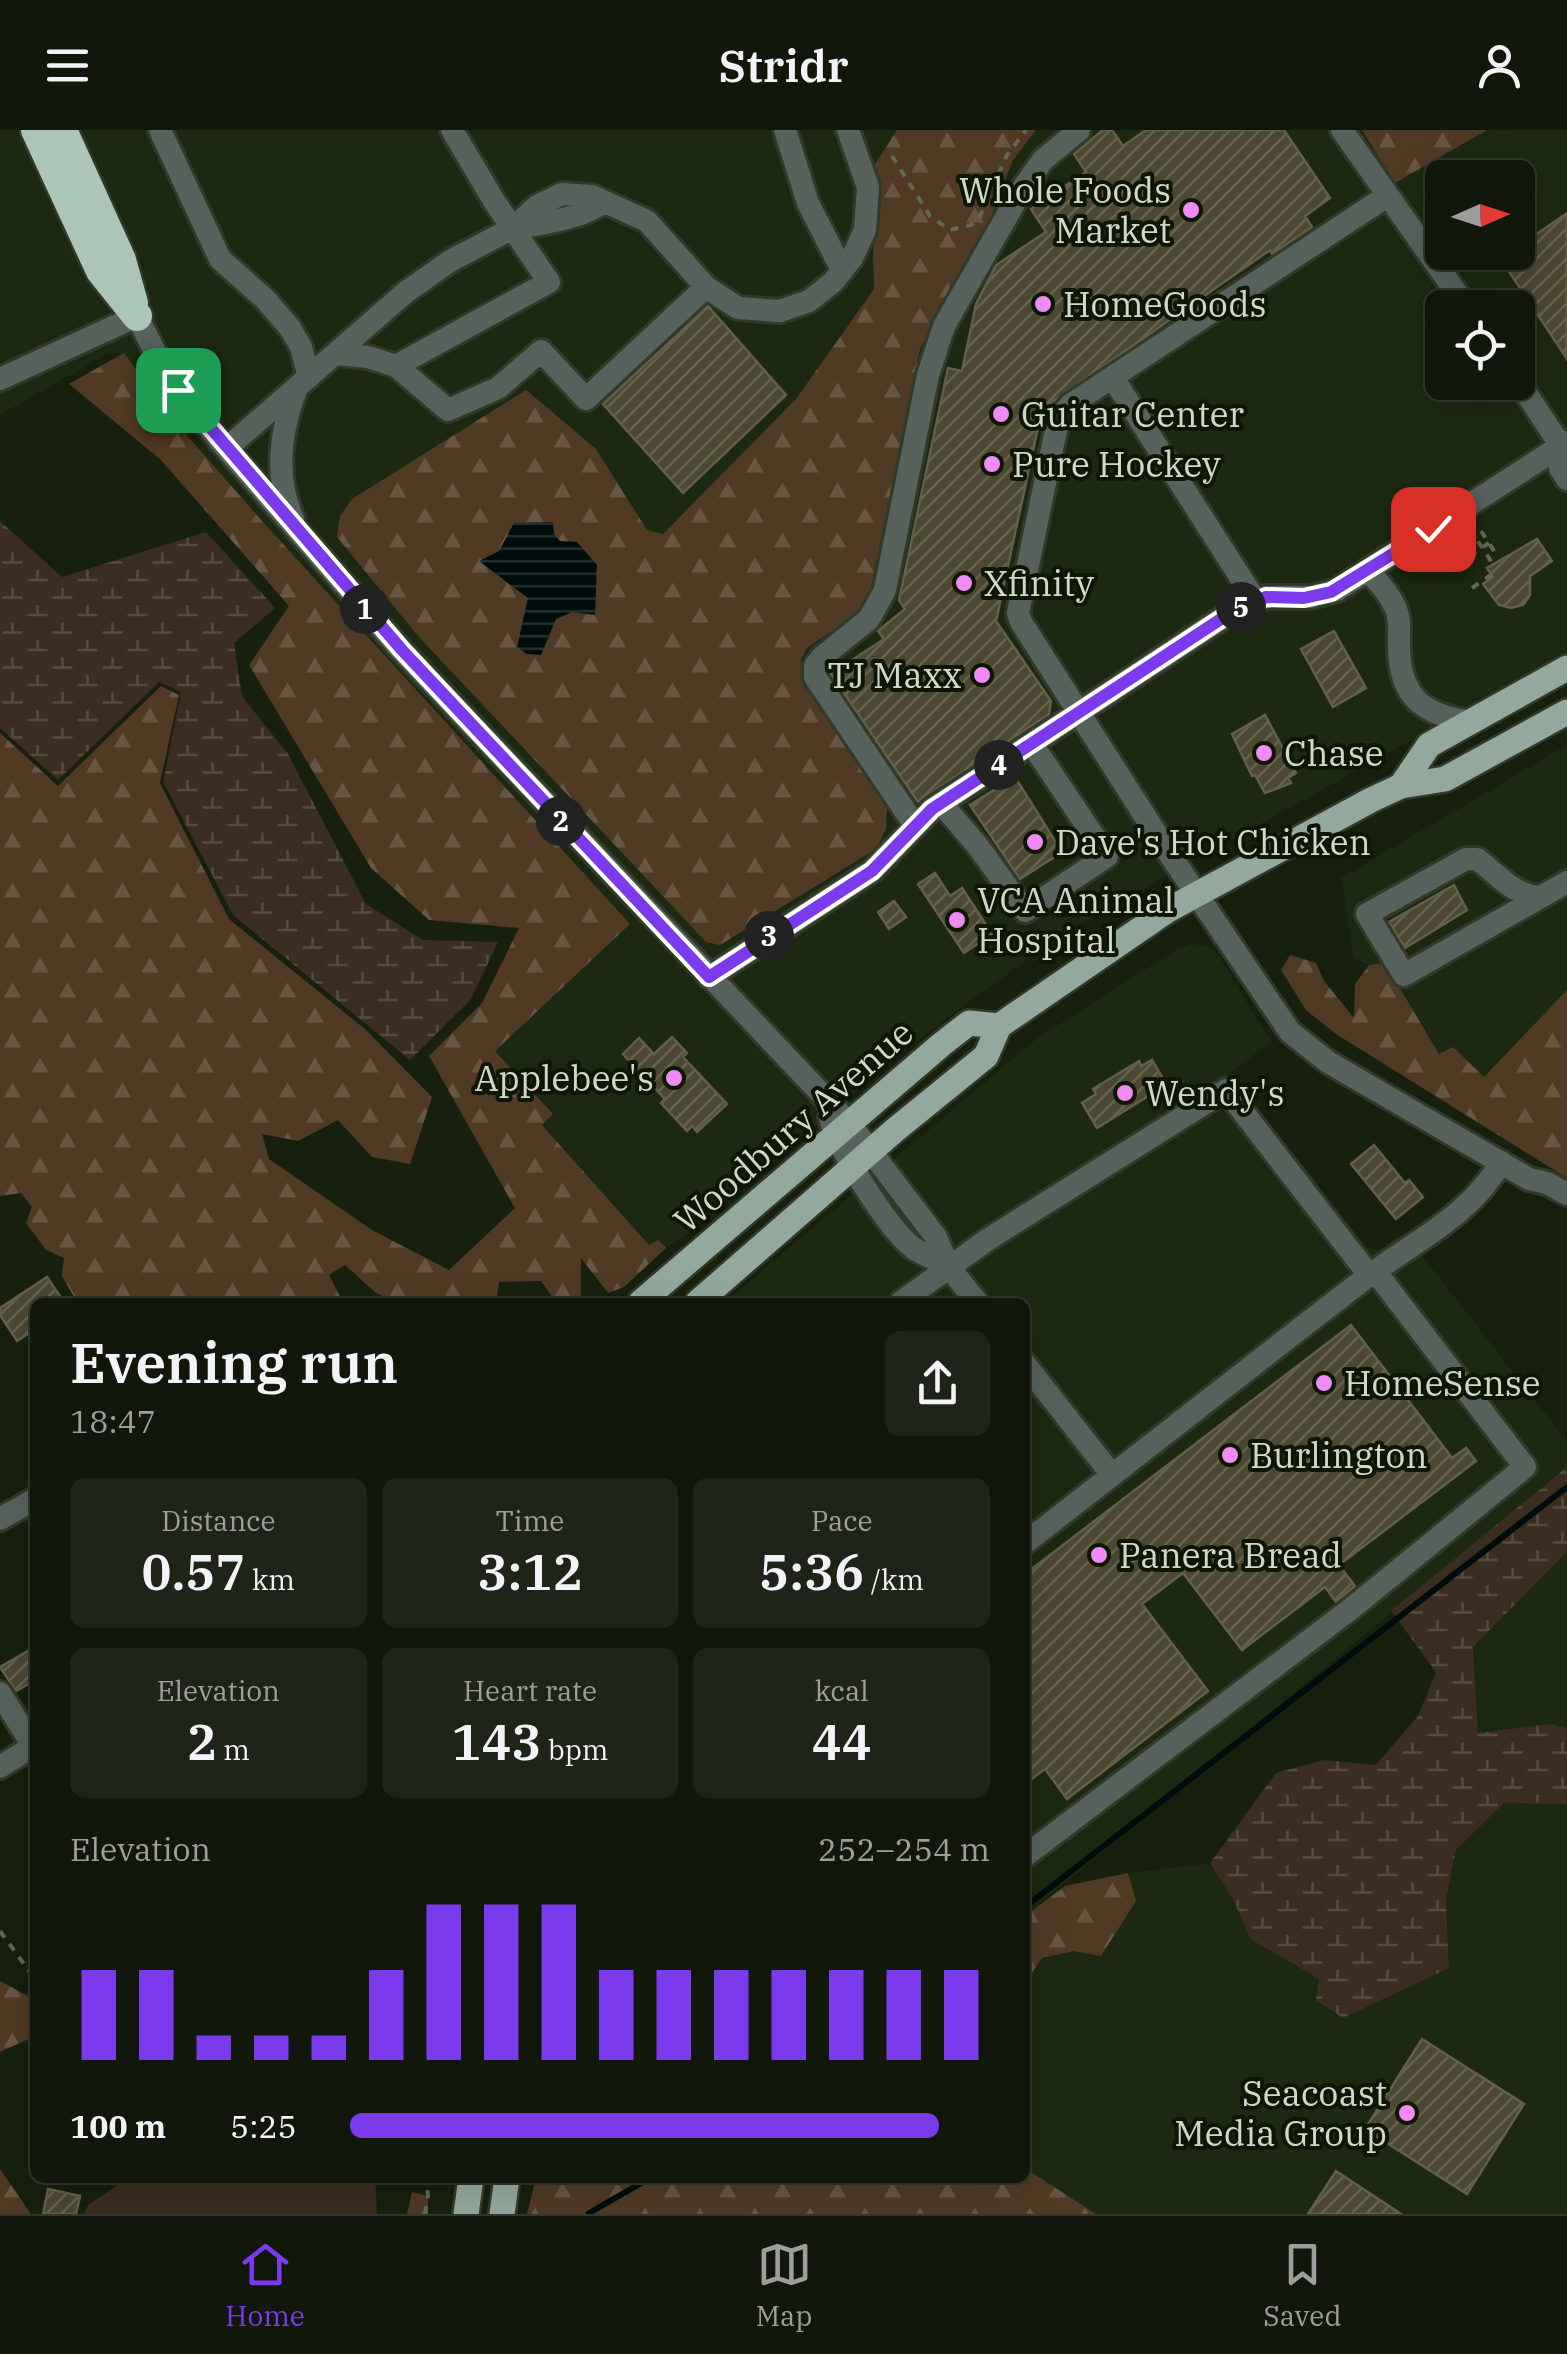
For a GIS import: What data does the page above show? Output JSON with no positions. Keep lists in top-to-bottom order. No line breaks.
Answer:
{"streets":{"main road":["Woodbury Avenue"]},"places":["Whole Foods Market","HomeGoods","Guitar Center","Pure Hockey","Xfinity","TJ Maxx","Chase","Dave's Hot Chicken","VCA Animal Hospital","Applebee's","Wendy's","HomeSense","Burlington","Panera Bread","Seacoast Media Group"],"north":"right","page":{"header":"Stridr","pins":["5","1","4","2","3"],"heading":["Evening run","18:47"],"stats":[["Distance","0.57 km"],["Time","3:12"],["Pace","5:36 /km"],["Elevation","2 m"],["Heart rate","143 bpm"],["kcal","44"]],"chart":["Elevation","252–254 m"],"list":[{"name":"100 m","note":"5:25"}],"tabs":["Home","Map","Saved"]}}
